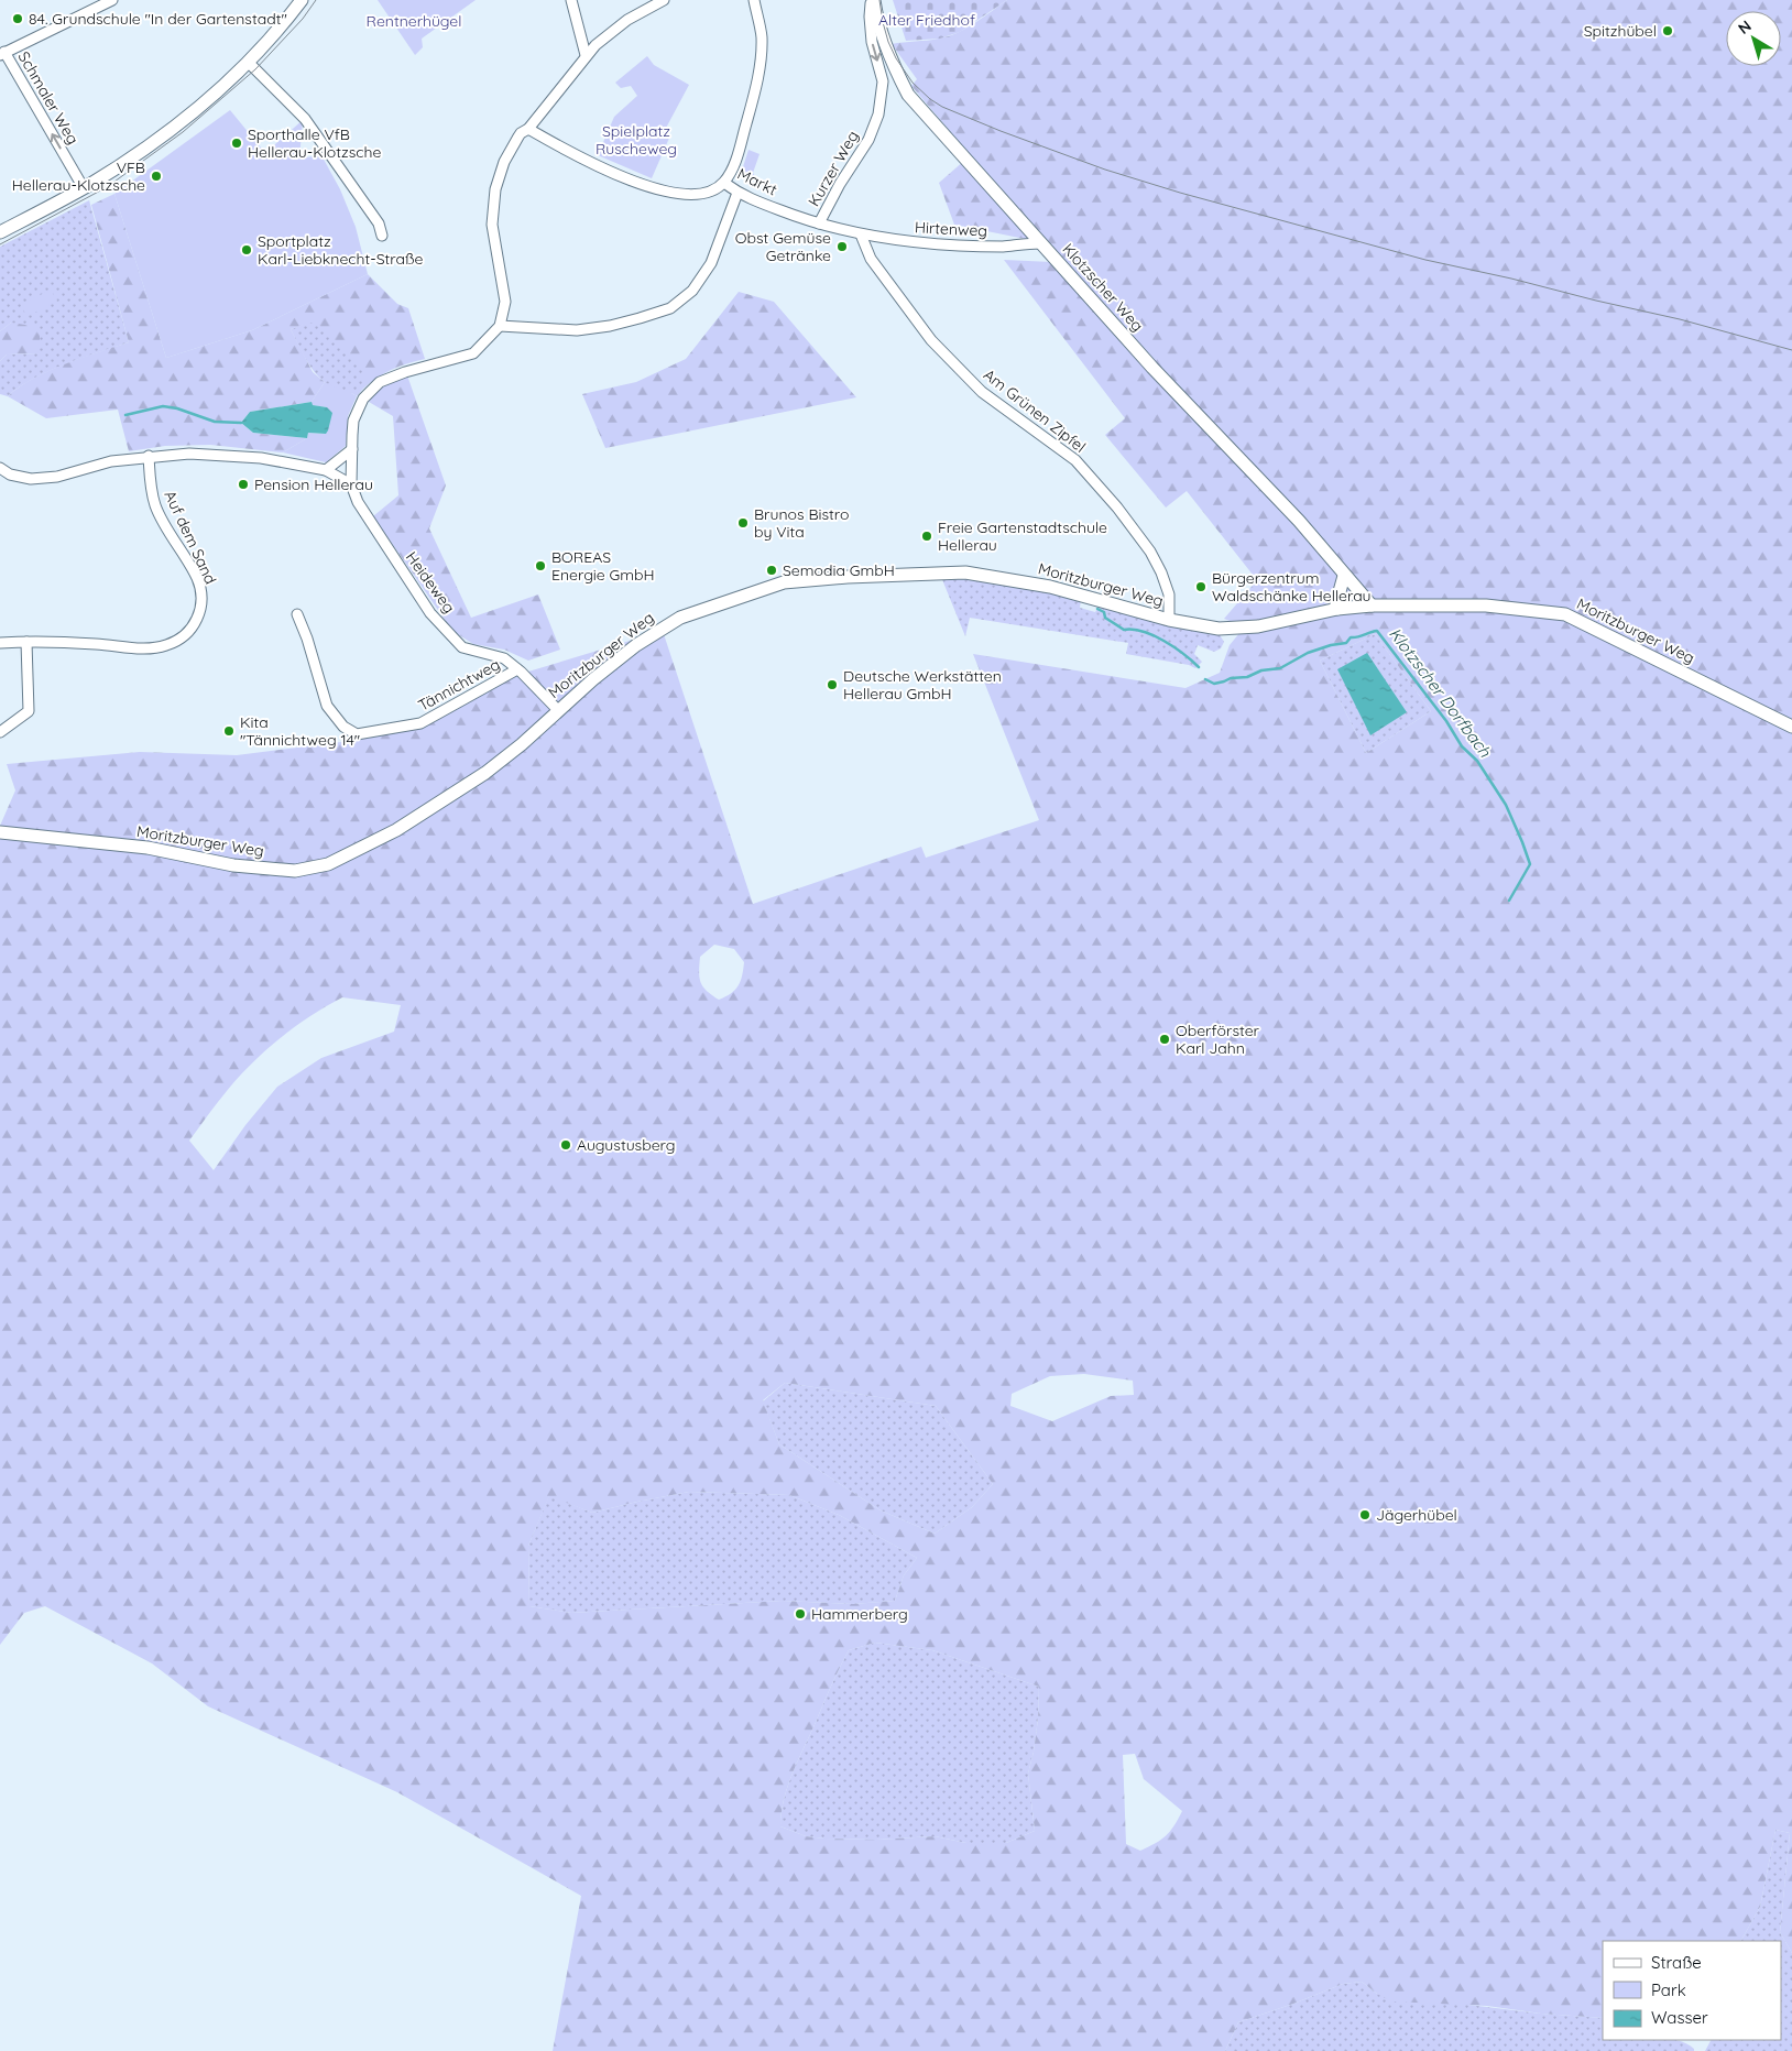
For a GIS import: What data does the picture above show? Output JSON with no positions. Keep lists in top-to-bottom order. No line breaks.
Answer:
{"streets":{"street":["Schmaler Weg","Kurzer Weg","Markt","Hirtenweg","Klotzscher Weg","Am Grünen Zipfel","Auf dem Sand","Heideweg","Moritzburger Weg","Tännichtweg"]},"crossings":[["Kurzer Weg","Markt"],["Kurzer Weg","Klotzscher Weg"],["Markt","Hirtenweg"],["Markt","Am Grünen Zipfel"],["Hirtenweg","Klotzscher Weg"],["Hirtenweg","Am Grünen Zipfel"],["Klotzscher Weg","Moritzburger Weg"],["Am Grünen Zipfel","Moritzburger Weg"],["Heideweg","Moritzburger Weg"],["Heideweg","Tännichtweg"]],"one_way":["Schmaler Weg","Kurzer Weg"],"water":["Klotzscher Dorfbach"],"parks":["Alter Friedhof","Rentnerhügel","Spielplatz Ruscheweg"],"places":["84. Grundschule \"In der Gartenstadt\"","Spitzhübel","Sporthalle VfB Hellerau-Klotzsche","VFB Hellerau-Klotzsche","Obst Gemüse Getränke","Sportplatz Karl-Liebknecht-Straße","Pension Hellerau","Brunos Bistro by Vita","Freie Gartenstadtschule Hellerau","BOREAS Energie GmbH","Semodia GmbH","Bürgerzentrum Waldschänke Hellerau","Deutsche Werkstätten Hellerau GmbH","Kita \"Tännichtweg 14\"","Oberförster Karl Jahn","Augustusberg","Jägerhübel","Hammerberg"],"legend":["Straße","Park","Wasser"],"north":"top left"}
